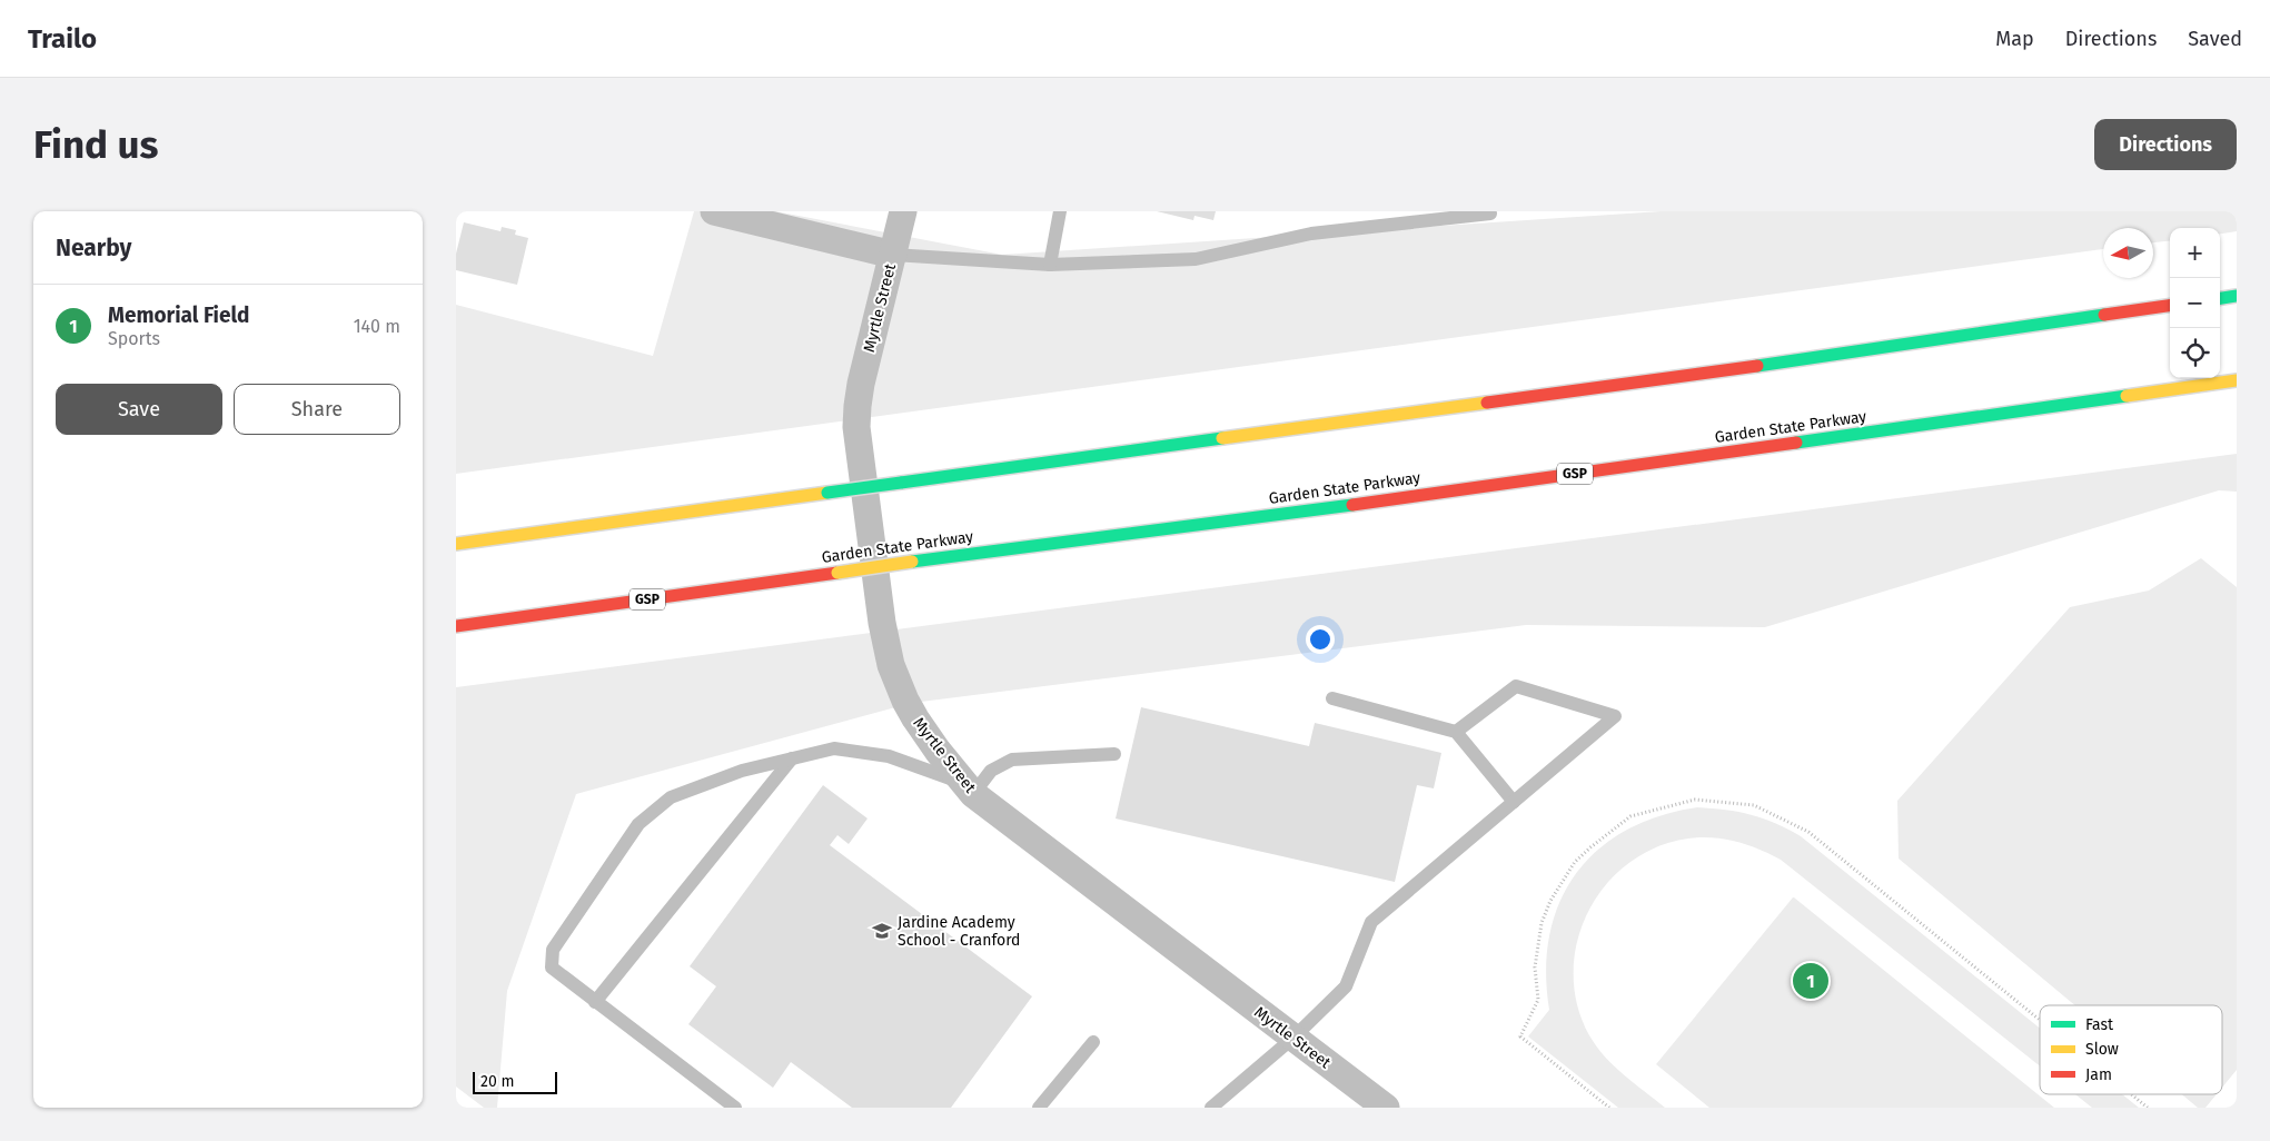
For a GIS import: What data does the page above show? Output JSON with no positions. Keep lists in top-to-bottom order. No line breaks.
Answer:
{"streets":{"highway":["Garden State Parkway","GSP"],"street":["Myrtle Street"]},"places":{"school or university":["Jardine Academy School - Cranford"]},"legend":["Fast","Slow","Jam"],"scale_bar":"20 m","north":"left","page":{"header":"Trailo","nav":["Map","Directions","Saved"],"buttons":["Directions",["Save","Share"]],"title":"Find us","heading":"Nearby","map_buttons":["+","−"],"list":[{"mark":"1","name":"Memorial Field","note":"Sports","value":"140 m"}],"pins":"1","scale":"20 m"}}
